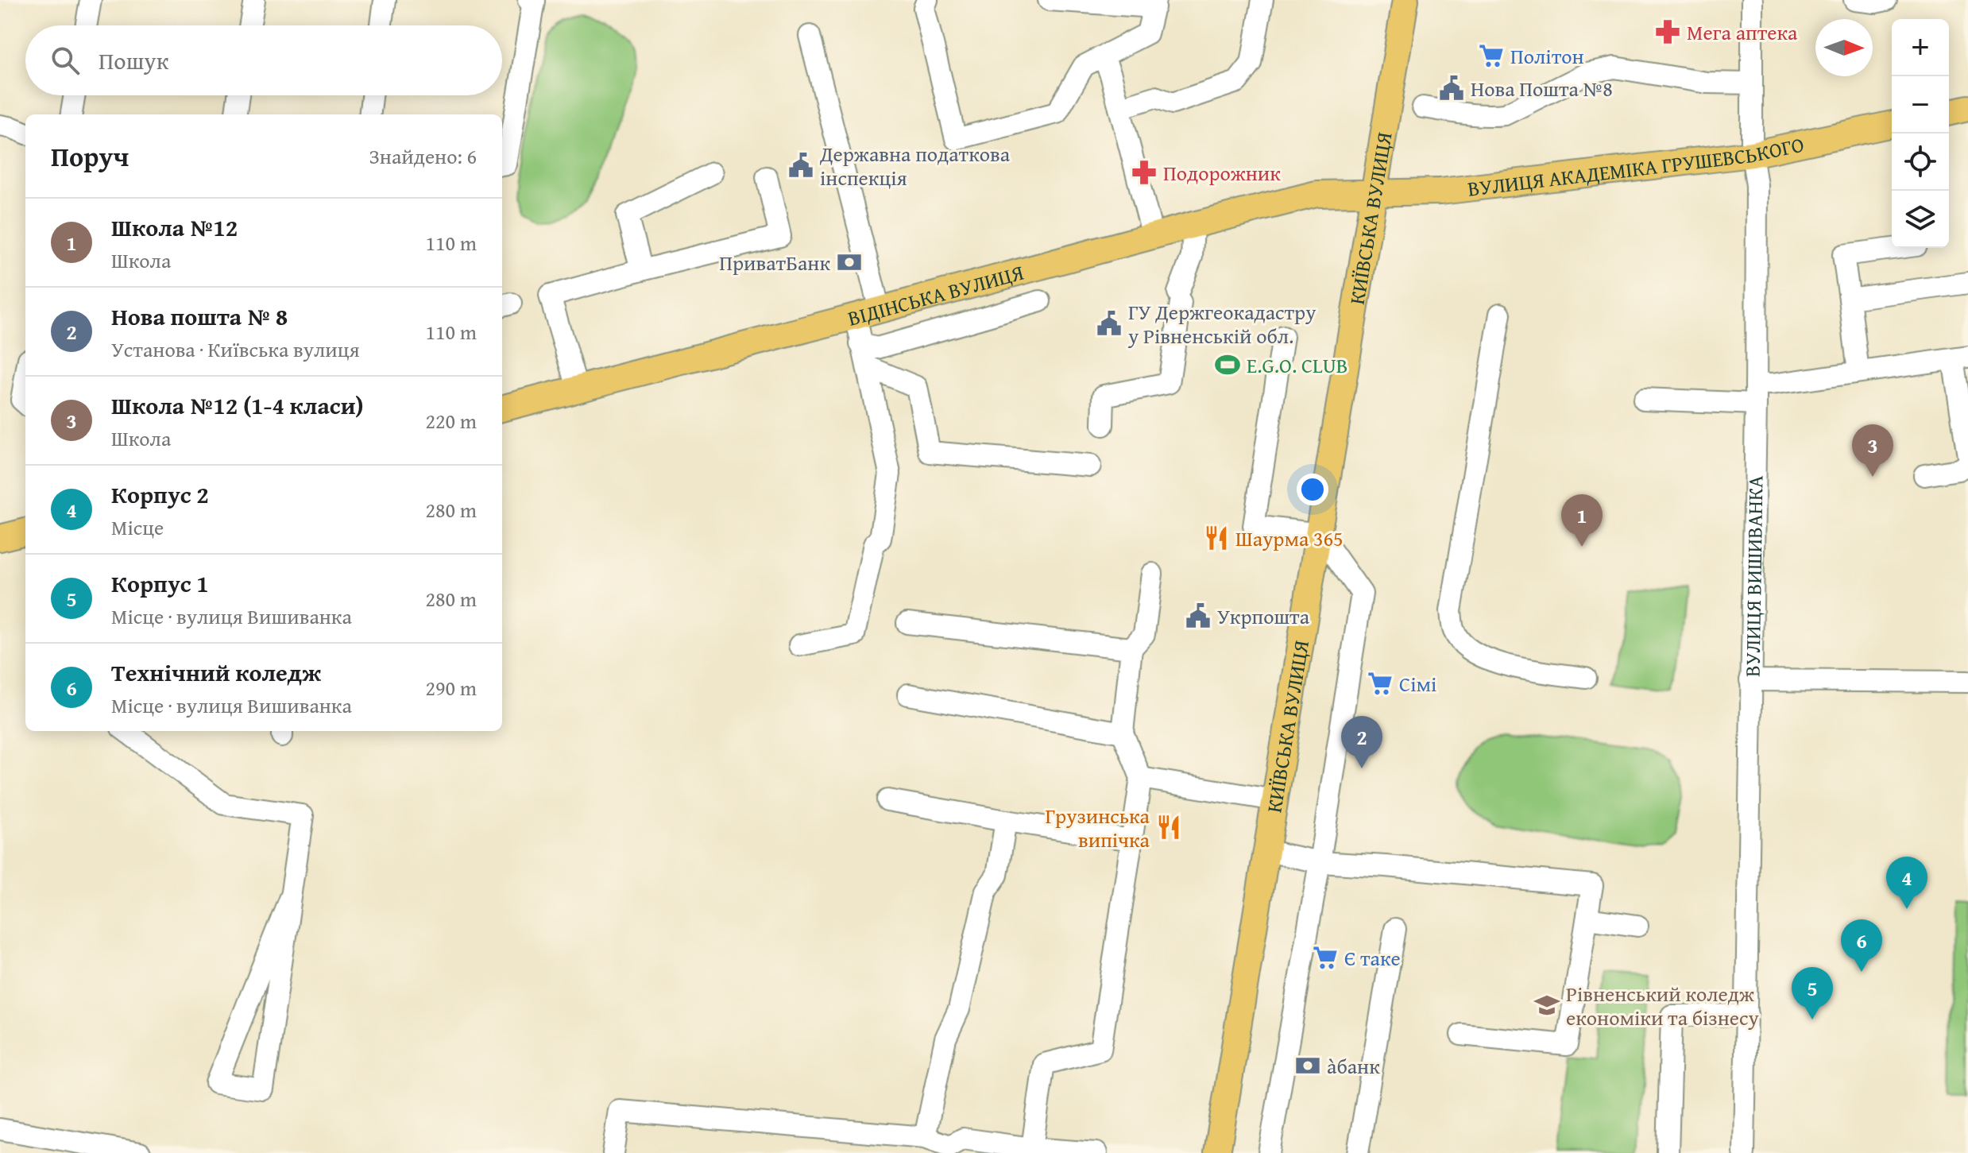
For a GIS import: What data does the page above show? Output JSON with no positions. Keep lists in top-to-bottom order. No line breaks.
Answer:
{"streets":{"main road":["ВУЛИЦЯ АКАДЕМІКА ГРУШЕВСЬКОГО","КИЇВСЬКА ВУЛИЦЯ","ВІДІНСЬКА ВУЛИЦЯ"],"street":["ВУЛИЦЯ ВИШИВАНКА"]},"crossings":[["ВУЛИЦЯ АКАДЕМІКА ГРУШЕВСЬКОГО","КИЇВСЬКА ВУЛИЦЯ"],["ВУЛИЦЯ АКАДЕМІКА ГРУШЕВСЬКОГО","ВІДІНСЬКА ВУЛИЦЯ"],["ВУЛИЦЯ АКАДЕМІКА ГРУШЕВСЬКОГО","ВУЛИЦЯ ВИШИВАНКА"],["КИЇВСЬКА ВУЛИЦЯ","ВІДІНСЬКА ВУЛИЦЯ"]],"places":{"pharmacy":["Мега аптека","Подорожник"],"supermarket":["Політон","Сімі","Є таке"],"public building":["Нова Пошта №8","Державна податкова інспекція","ГУ Держгеокадастру у Рівненській обл.","Укрпошта"],"bank":["ПриватБанк","а̀банк"],"sports":["E.G.O. CLUB"],"restaurant":["Шаурма 365","Грузинська випічка"],"school or university":["Рівненський коледж економіки та бізнесу"]},"north":"right","page":{"map_buttons":["+","−"],"search":"Пошук","heading":["Поруч","Знайдено: 6"],"list":[{"mark":"1","name":"Школа №12","note":"Школа","value":"110 m"},{"mark":"2","name":"Нова пошта № 8","note":"Установа · Київська вулиця","value":"110 m"},{"mark":"3","name":"Школа №12 (1-4 класи)","note":"Школа","value":"220 m"},{"mark":"4","name":"Корпус 2","note":"Місце","value":"280 m"},{"mark":"5","name":"Корпус 1","note":"Місце · вулиця Вишиванка","value":"280 m"},{"mark":"6","name":"Технічний коледж","note":"Місце · вулиця Вишиванка","value":"290 m"}],"pins":["3","1","2","4","6","5"]}}
